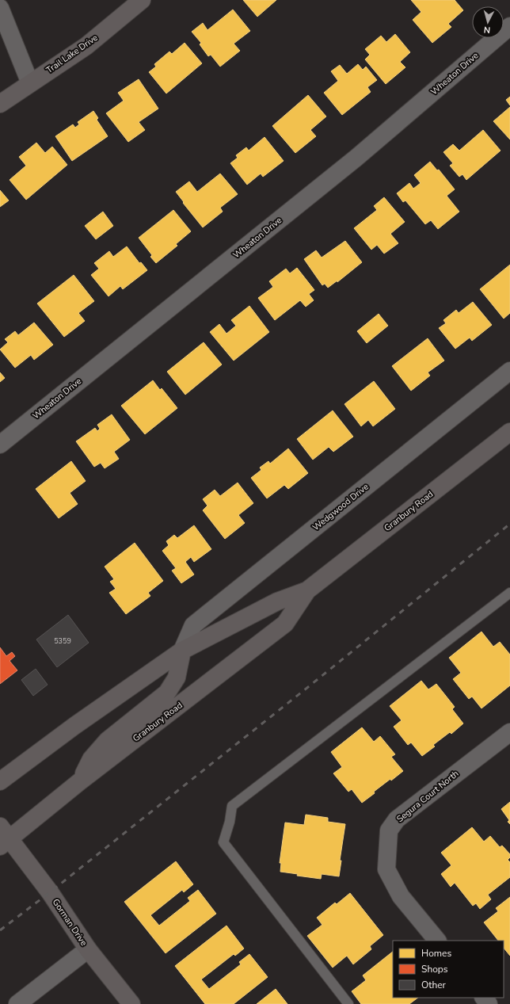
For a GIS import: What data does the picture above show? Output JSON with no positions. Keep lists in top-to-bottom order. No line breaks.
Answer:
{"streets":{"main road":["Trail Lake Drive","Granbury Road","Gorman Drive"],"street":["Wheaton Drive","Wedgwood Drive","Segura Court North"]},"crossings":[["Wedgwood Drive","Granbury Road"],["Granbury Road","Gorman Drive"]],"house_numbers":["5359"],"legend":["Homes","Shops","Other"],"north":"bottom"}
